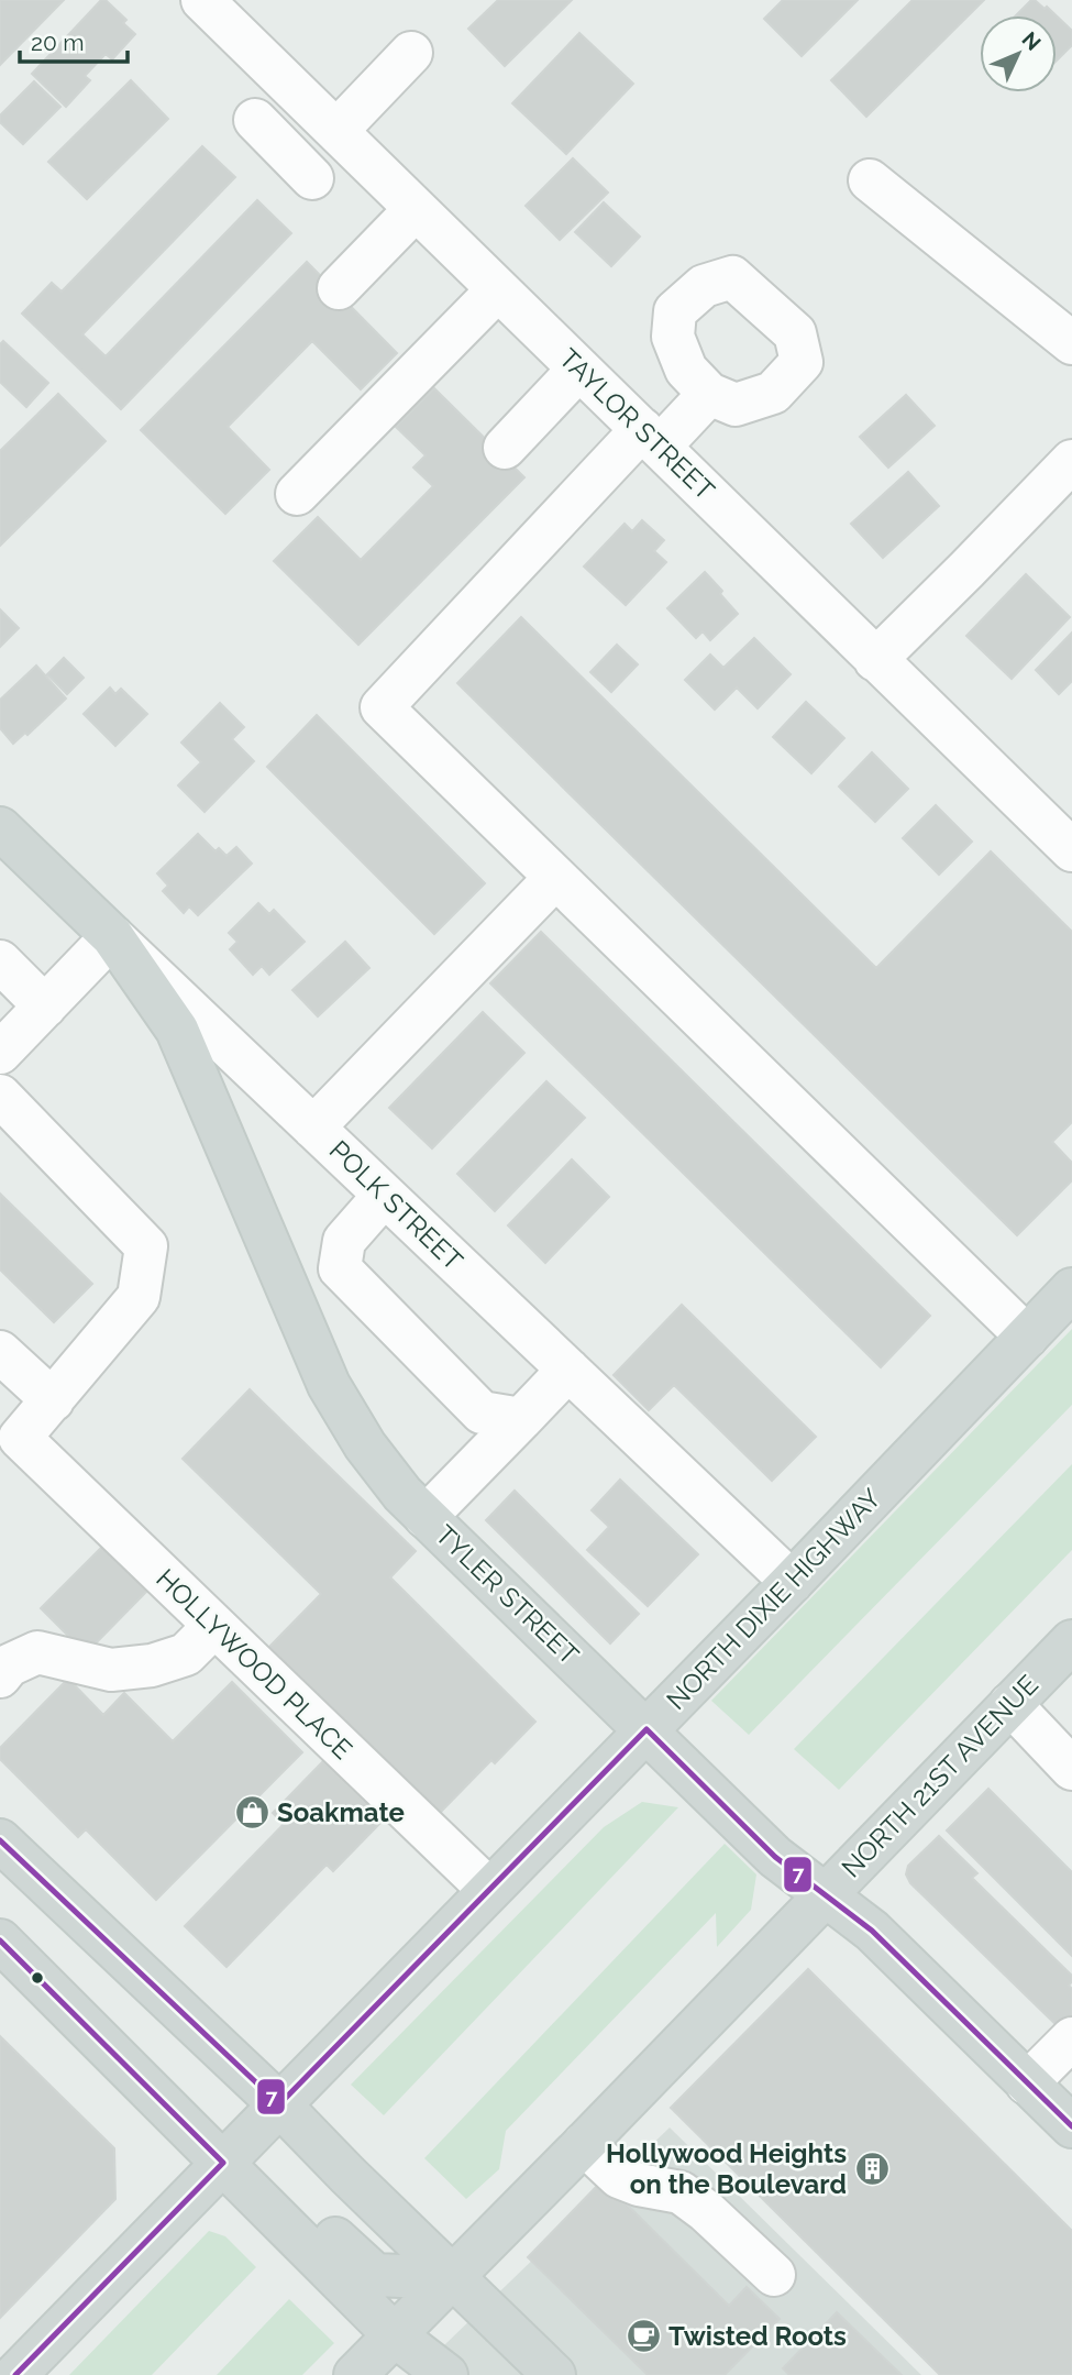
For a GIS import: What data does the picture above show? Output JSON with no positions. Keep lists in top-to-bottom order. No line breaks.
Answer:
{"streets":{"main road":["POLK STREET","TYLER STREET","NORTH DIXIE HIGHWAY","NORTH 21ST AVENUE"],"street":["TAYLOR STREET","HOLLYWOOD PLACE"]},"crossings":[["POLK STREET","TYLER STREET"],["POLK STREET","NORTH DIXIE HIGHWAY"],["TYLER STREET","NORTH DIXIE HIGHWAY"],["TYLER STREET","NORTH 21ST AVENUE"],["NORTH DIXIE HIGHWAY","HOLLYWOOD PLACE"]],"places":{"shop":["Soakmate"],"building":["Hollywood Heights on the Boulevard"],"cafe":["Twisted Roots"]},"lines":["transit line 7"],"scale_bar":"20 m","north":"top right"}
